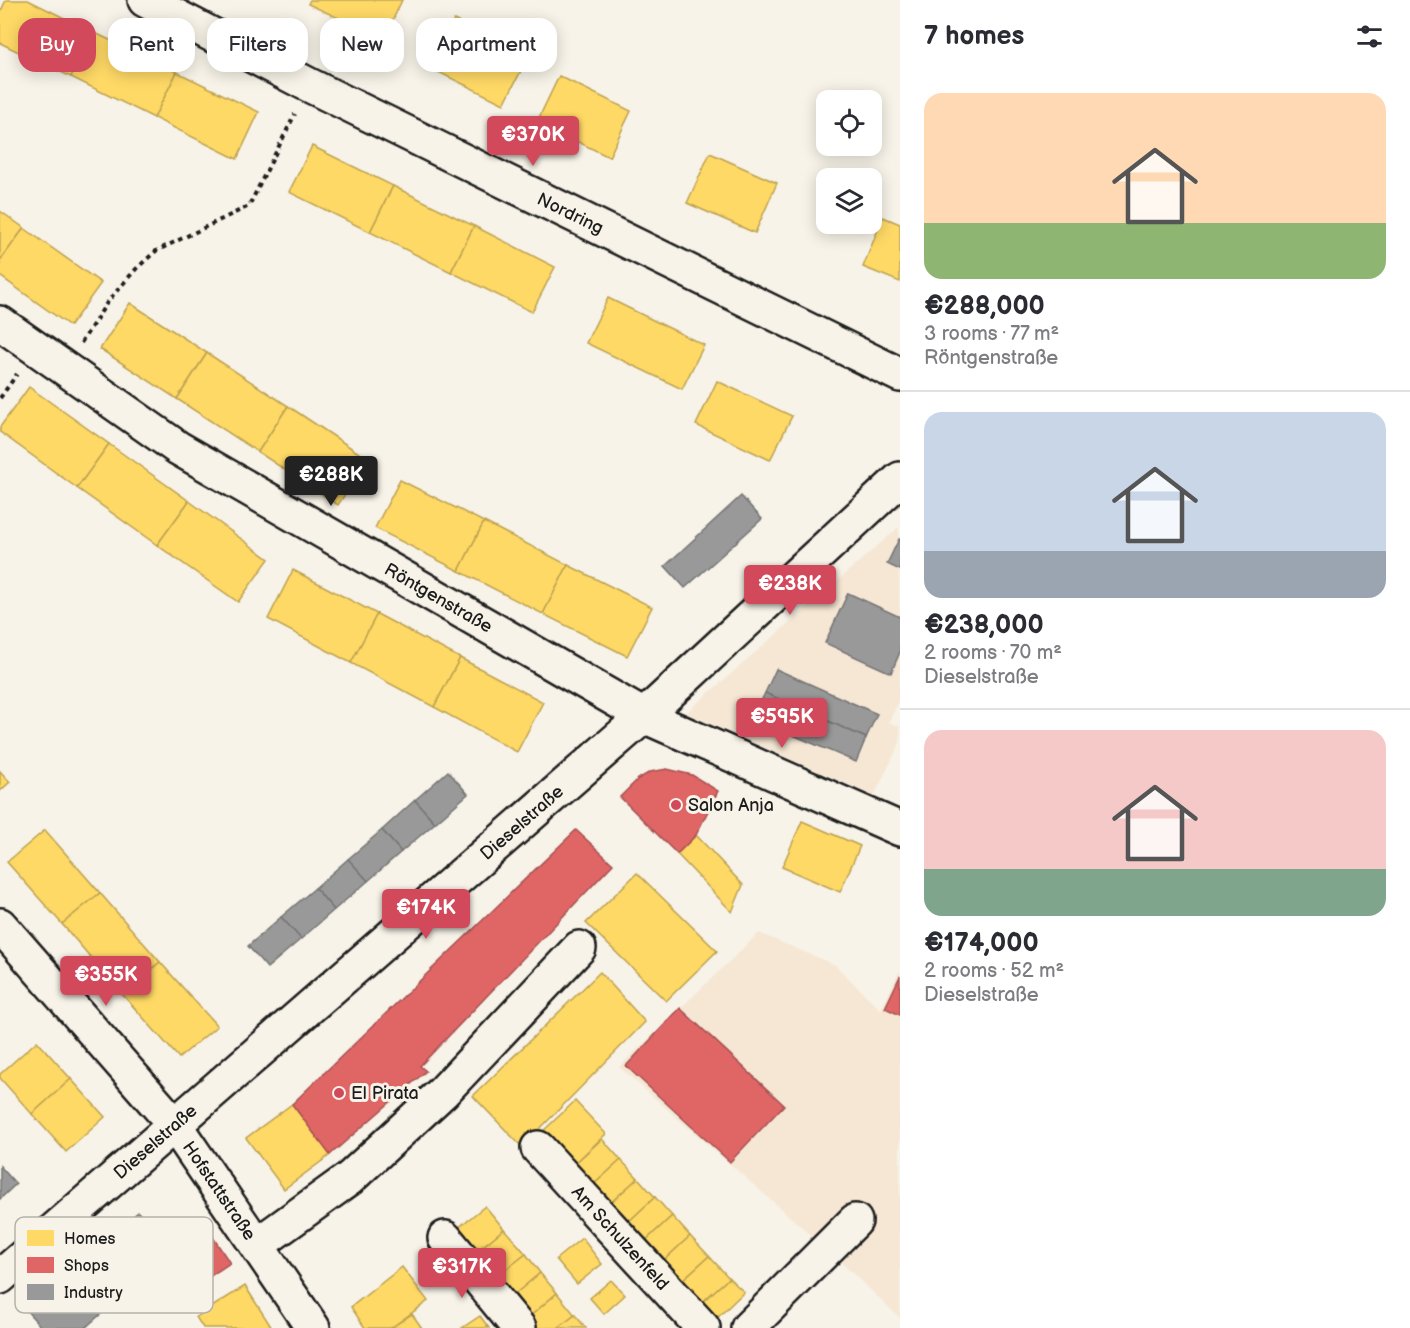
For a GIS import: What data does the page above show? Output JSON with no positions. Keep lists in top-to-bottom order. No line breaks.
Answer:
{"streets":{"street":["Nordring","Röntgenstraße","Dieselstraße","Hofstattstraße","Am Schulzenfeld"]},"crossings":[["Röntgenstraße","Dieselstraße"],["Dieselstraße","Hofstattstraße"]],"places":["Salon Anja","El Pirata"],"legend":["Homes","Shops","Industry"],"page":{"heading":"7 homes","chip":["Buy","Rent","Filters","New","Apartment"],"list":[{"name":"€288,000","note":"3 rooms · 77 m² · Röntgenstraße"},{"name":"€238,000","note":"2 rooms · 70 m² · Dieselstraße"},{"name":"€174,000","note":"2 rooms · 52 m² · Dieselstraße"}],"price":["€370K","€288K","€238K","€595K","€174K","€355K","€317K"]}}
